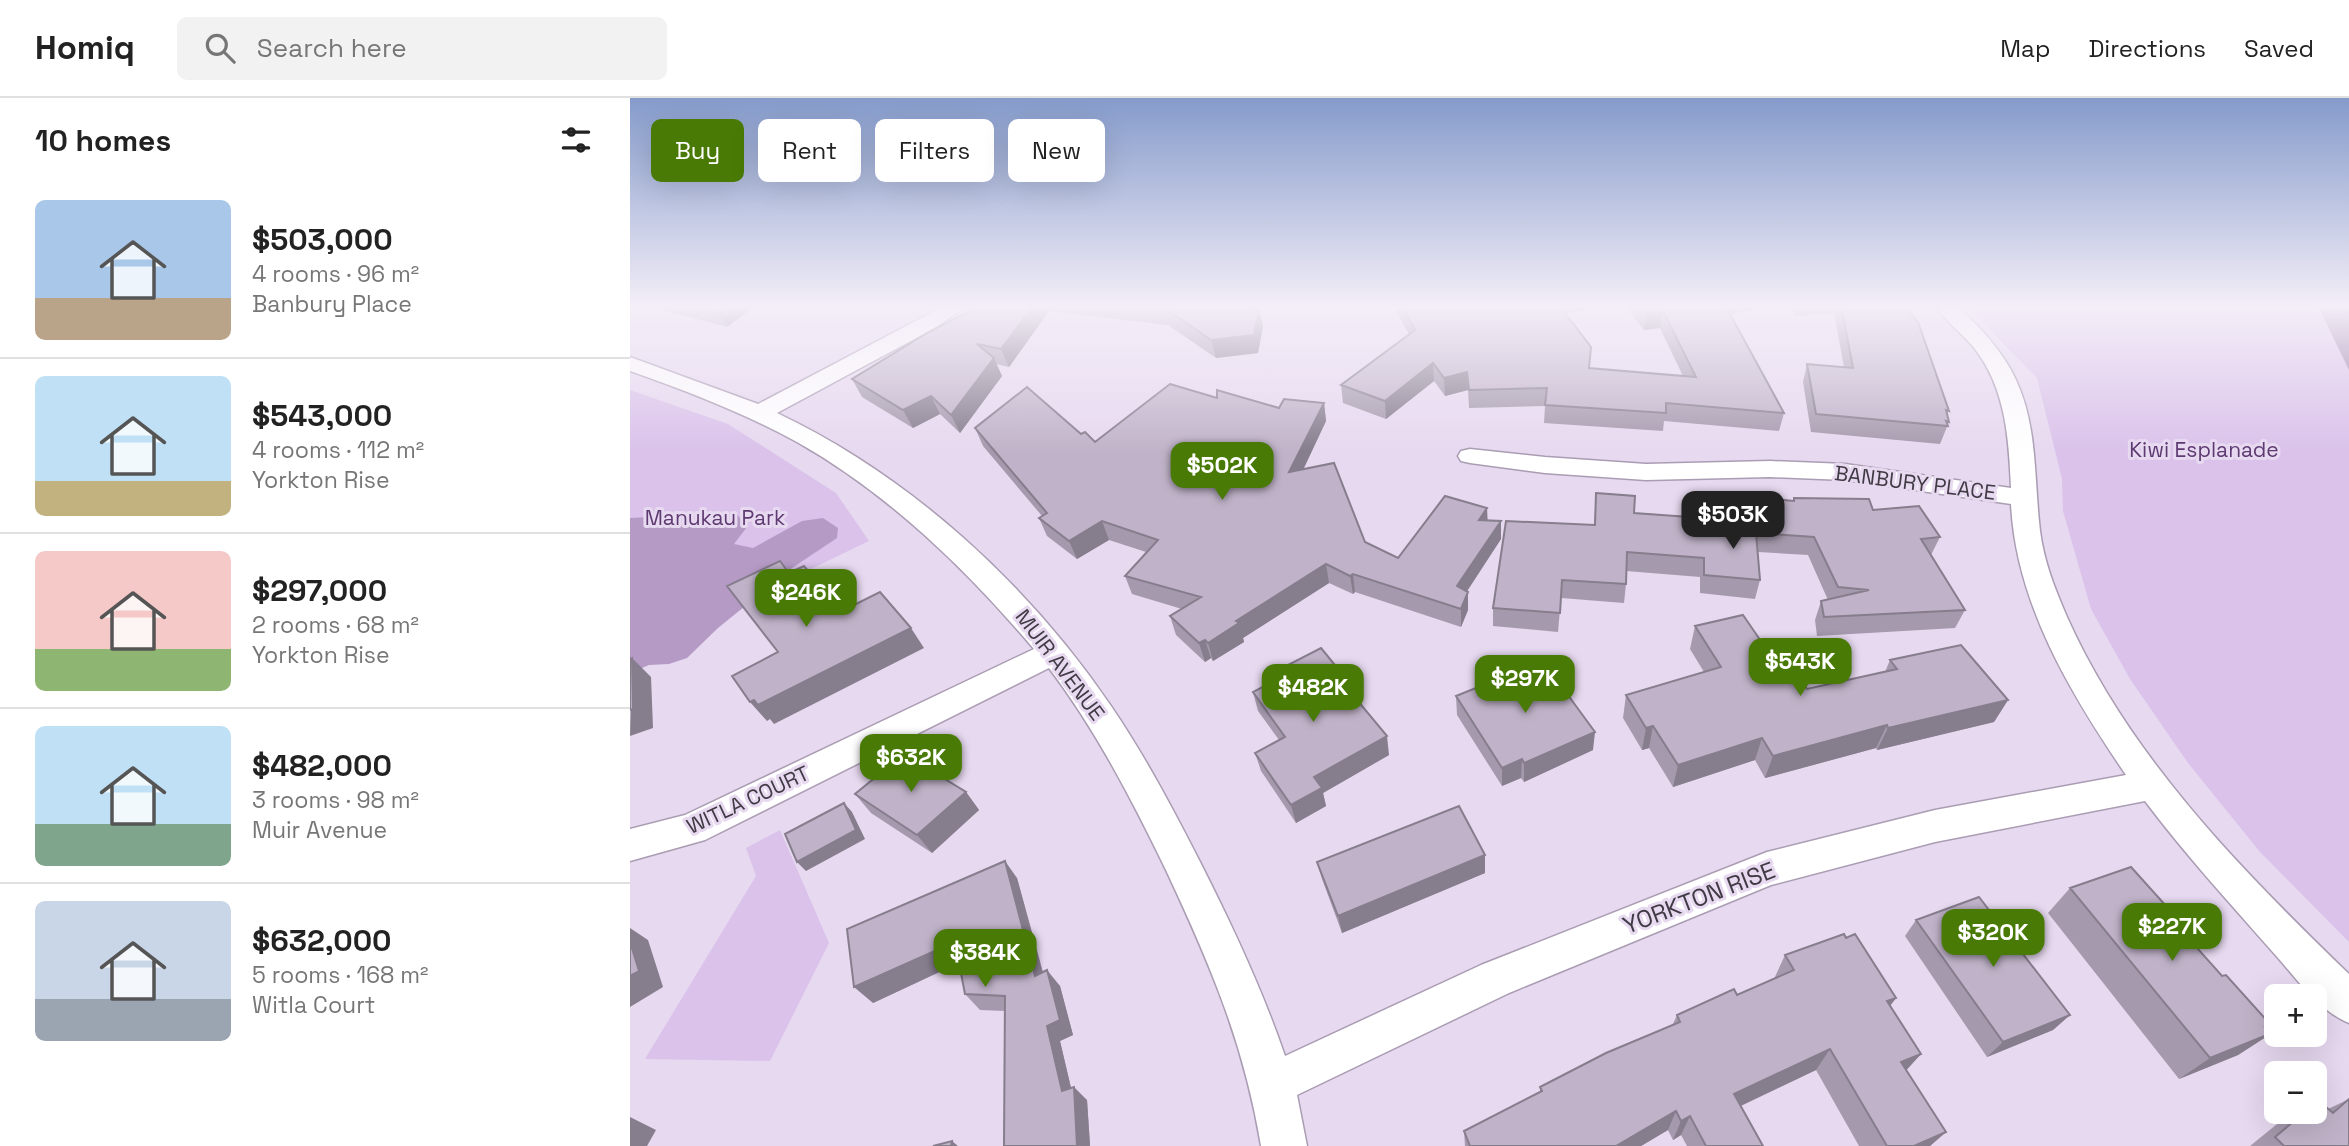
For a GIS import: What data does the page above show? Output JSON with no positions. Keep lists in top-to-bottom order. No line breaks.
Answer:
{"streets":{"street":["BANBURY PLACE","MUIR AVENUE","WITLA COURT","YORKTON RISE"]},"crossings":[["MUIR AVENUE","WITLA COURT"],["MUIR AVENUE","YORKTON RISE"]],"parks":["Kiwi Esplanade","Manukau Park"],"page":{"header":"Homiq","search":"Search here","nav":["Map","Directions","Saved"],"heading":"10 homes","chip":["Buy","Rent","Filters","New"],"list":[{"name":"$503,000","note":"4 rooms · 96 m² · Banbury Place"},{"name":"$543,000","note":"4 rooms · 112 m² · Yorkton Rise"},{"name":"$297,000","note":"2 rooms · 68 m² · Yorkton Rise"},{"name":"$482,000","note":"3 rooms · 98 m² · Muir Avenue"},{"name":"$632,000","note":"5 rooms · 168 m² · Witla Court"}],"price":["$502K","$503K","$246K","$543K","$297K","$482K","$632K","$227K","$320K","$384K"],"map_buttons":["+","−"]}}
